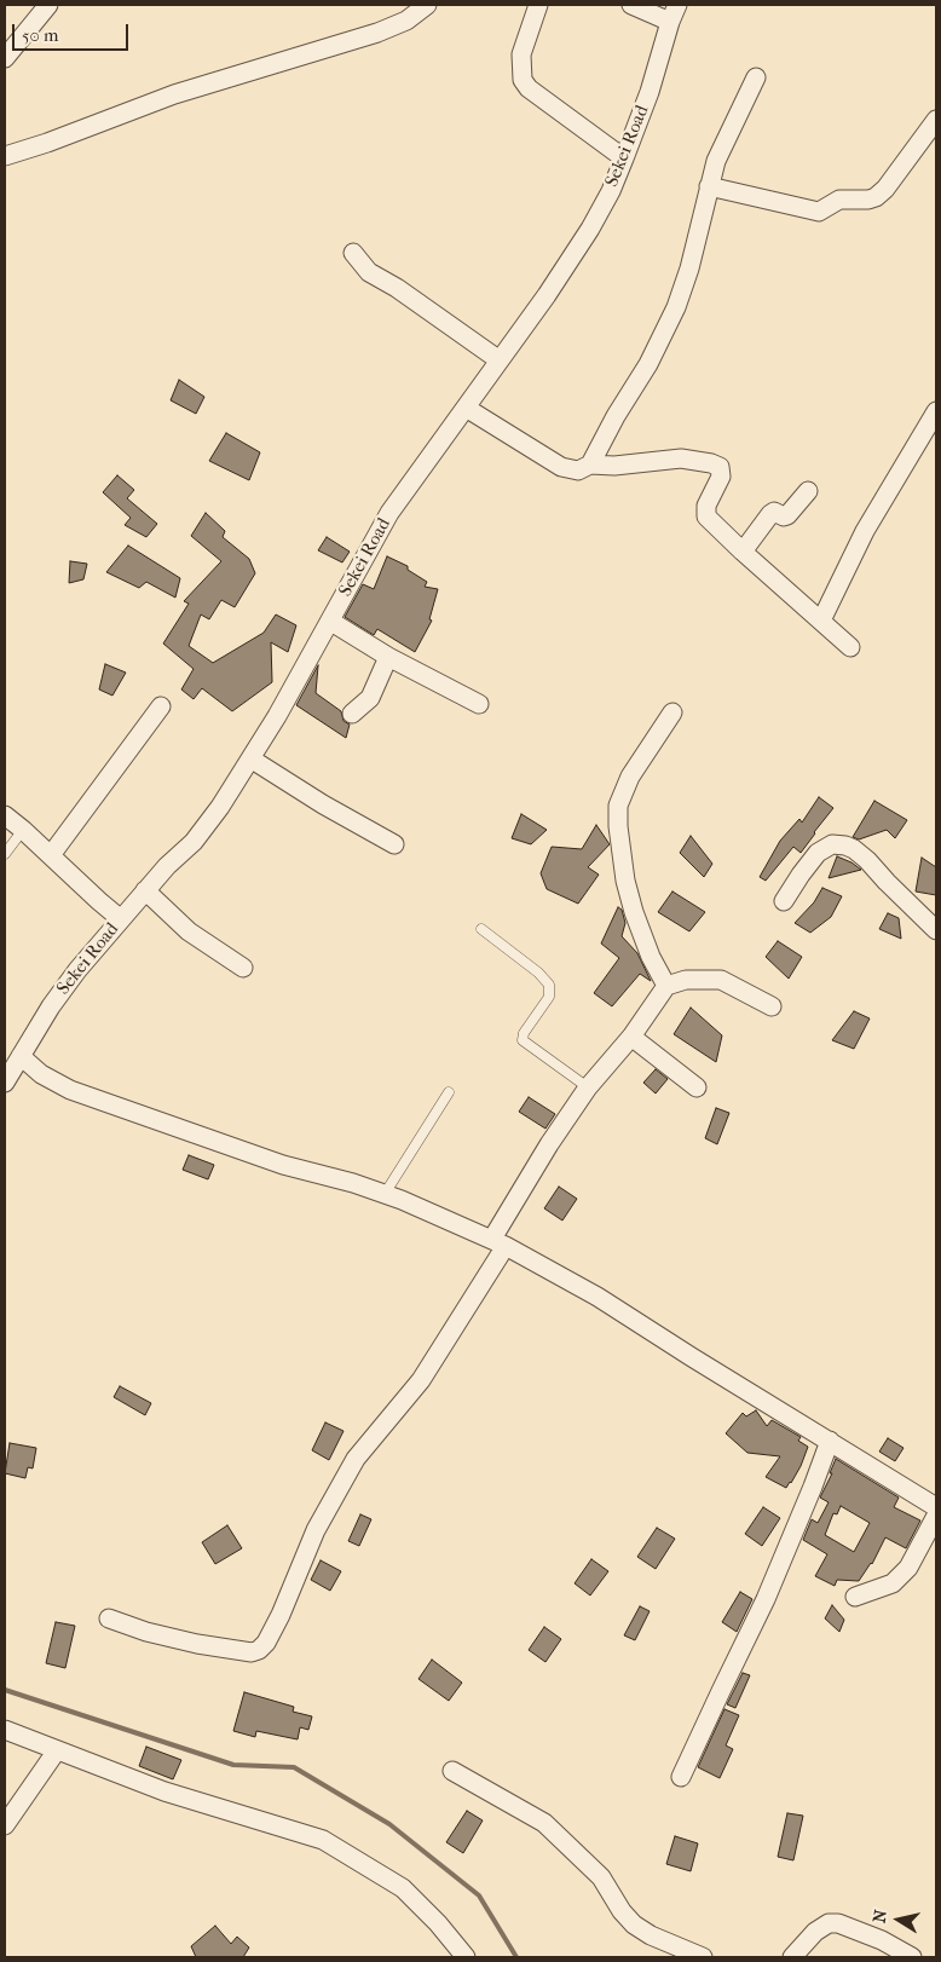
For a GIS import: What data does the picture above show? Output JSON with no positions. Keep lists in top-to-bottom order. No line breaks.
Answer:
{"streets":{"street":["Sekei Road"]},"scale_bar":"50 m","north":"left"}
